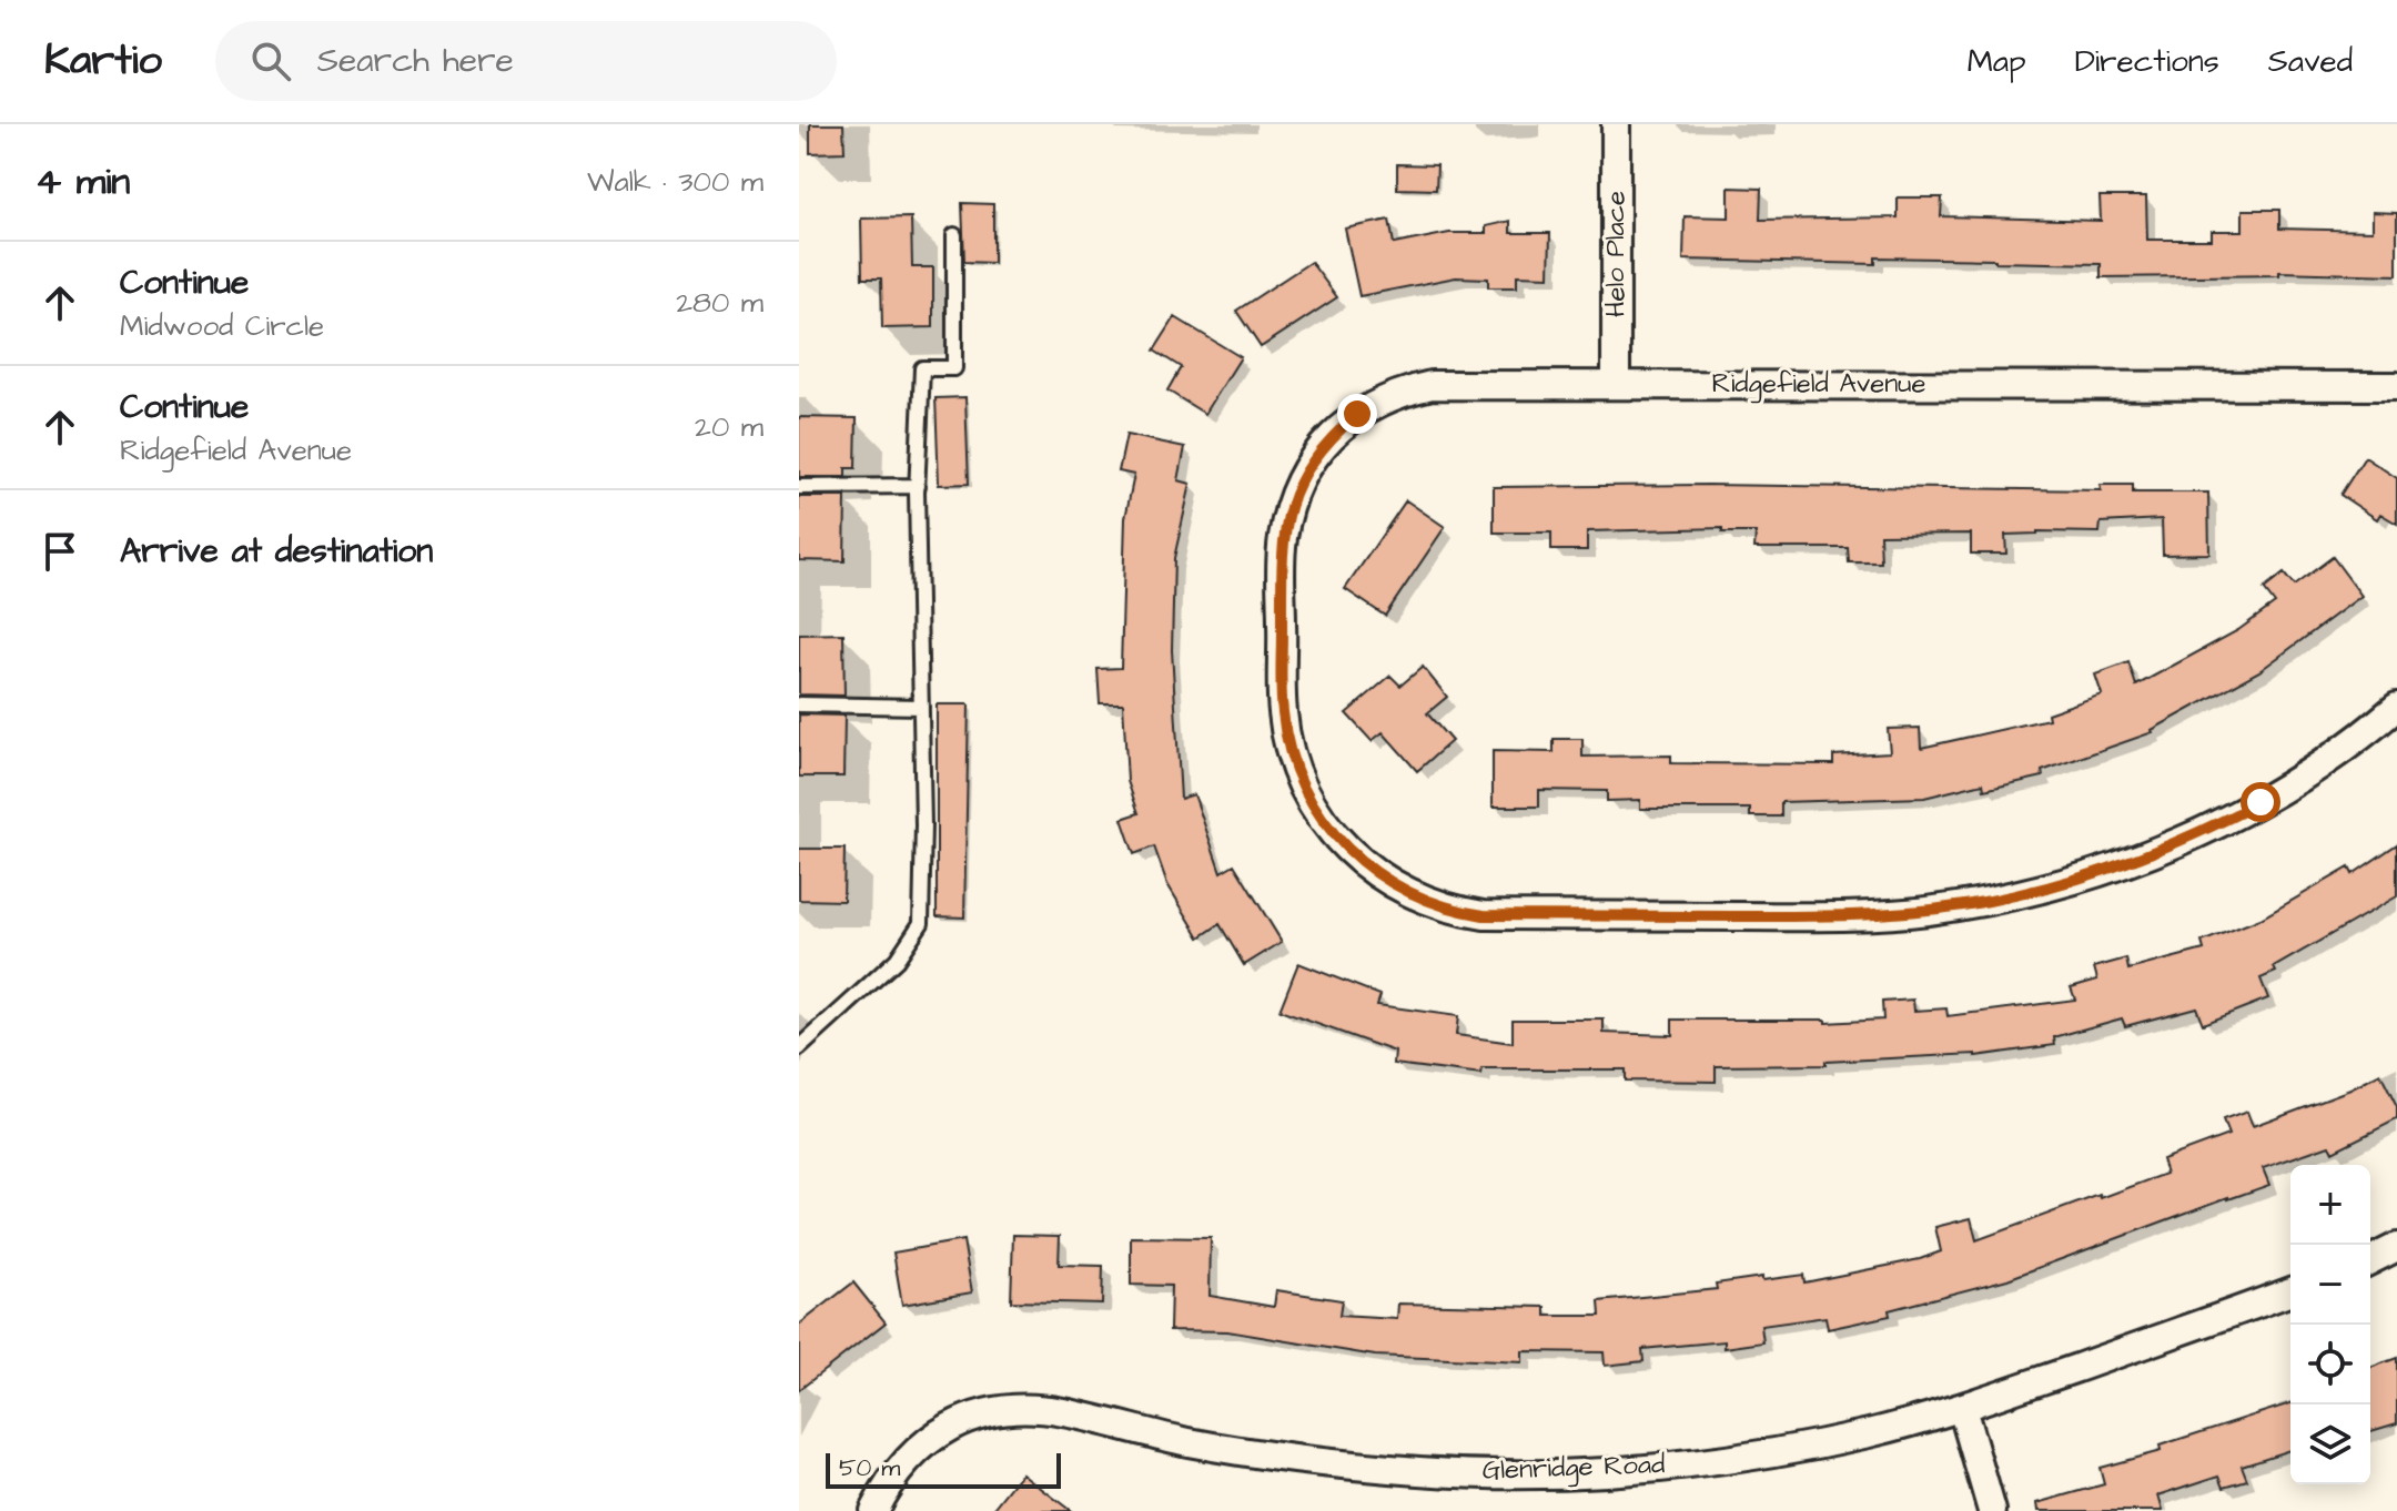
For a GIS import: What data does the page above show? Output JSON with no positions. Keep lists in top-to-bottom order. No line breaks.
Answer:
{"streets":{"street":["Helo Place","Ridgefield Avenue","Glenridge Road"]},"crossings":[["Helo Place","Ridgefield Avenue"]],"scale_bar":"50 m","page":{"header":"Kartio","search":"Search here","nav":["Map","Directions","Saved"],"heading":["4 min","Walk · 300 m"],"list":[["Continue","Midwood Circle","280 m"],["Continue","Ridgefield Avenue","20 m"],"Arrive at destination"],"map_buttons":["+","−"],"scale":"50 m"}}
